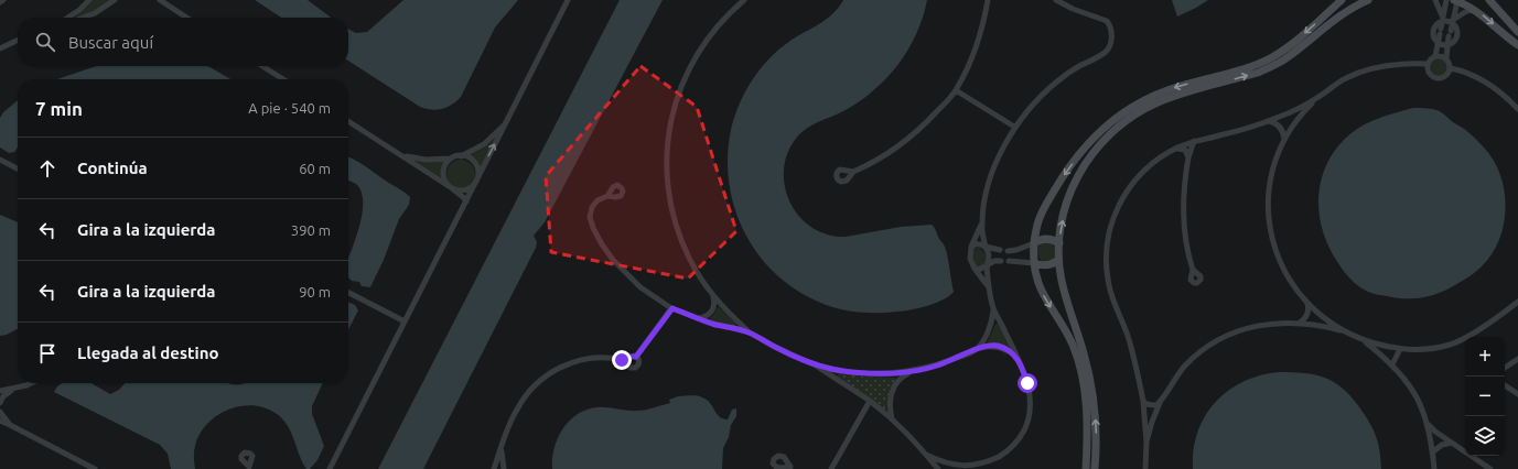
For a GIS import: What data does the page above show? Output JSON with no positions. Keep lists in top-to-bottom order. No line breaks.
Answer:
{"page":{"search":"Buscar aquí","heading":["7 min","A pie · 540 m"],"list":[["Continúa","60 m"],["Gira a la izquierda","390 m"],["Gira a la izquierda","90 m"],"Llegada al destino"],"map_buttons":["+","−"]}}
